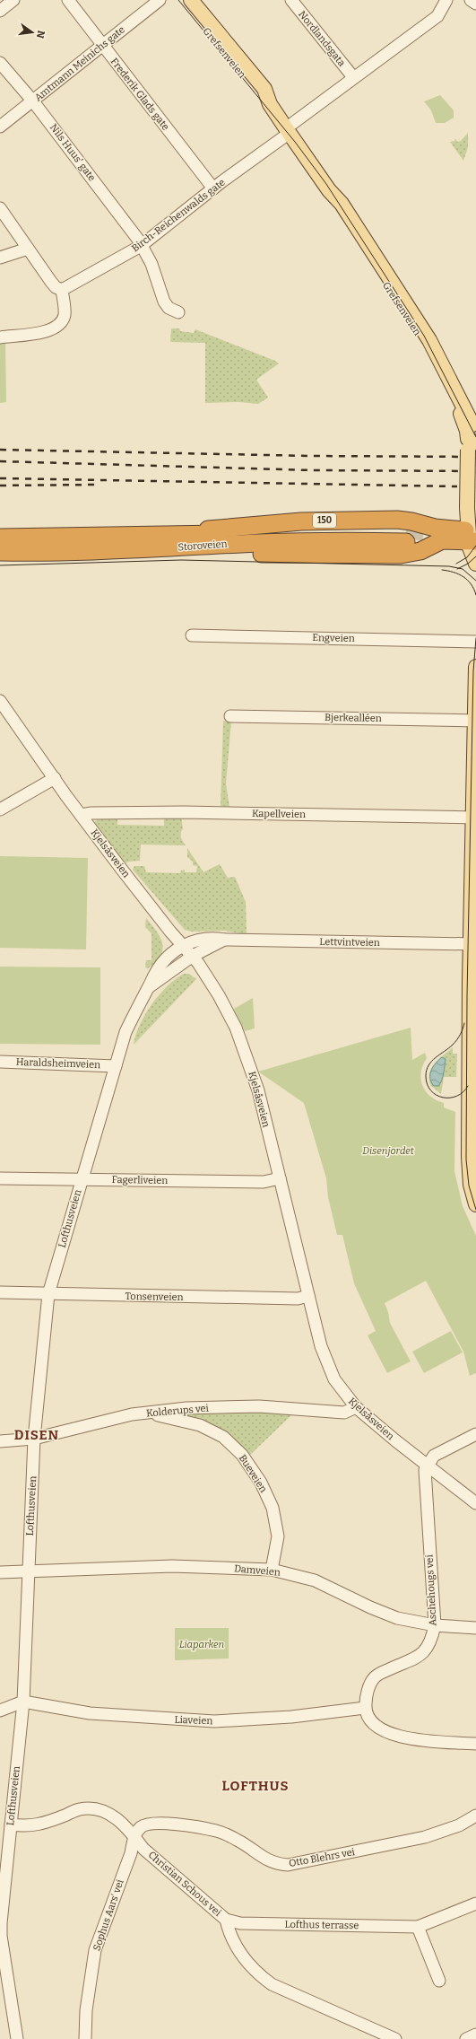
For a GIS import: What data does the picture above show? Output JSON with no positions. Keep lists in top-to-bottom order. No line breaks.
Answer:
{"streets":{"highway":["150","Storoveien"],"main road":["Grefsenveien"],"street":["Nordlandsgata","Amtmann Meinichs gate","Frederik Glads gate","Nils Huus' gate","Birch-Reichenwalds gate","Engveien","Bjerkealléen","Kapellveien","Kjelsåsveien","Lettvintveien","Haraldsheimveien","Fagerliveien","Lofthusveien","Tonsenveien","Kolderups vei","Bueveien","Damveien","Aschehougs vei","Liaveien","Otto Blehrs vei","Christian Schous vei","Sophus Aars' vei","Lofthus terrasse"]},"crossings":[["Nordlandsgata","Birch-Reichenwalds gate"],["Grefsenveien","Birch-Reichenwalds gate"],["Grefsenveien","150"],["Amtmann Meinichs gate","Frederik Glads gate"],["Amtmann Meinichs gate","Nils Huus' gate"],["Frederik Glads gate","Birch-Reichenwalds gate"],["Nils Huus' gate","Birch-Reichenwalds gate"],["150","Storoveien"],["Kapellveien","Kjelsåsveien"],["Kjelsåsveien","Lettvintveien"],["Kjelsåsveien","Fagerliveien"],["Kjelsåsveien","Lofthusveien"],["Kjelsåsveien","Tonsenveien"],["Kjelsåsveien","Kolderups vei"],["Kjelsåsveien","Aschehougs vei"],["Lettvintveien","Lofthusveien"],["Haraldsheimveien","Lofthusveien"],["Fagerliveien","Lofthusveien"],["Lofthusveien","Tonsenveien"],["Lofthusveien","Kolderups vei"],["Lofthusveien","Damveien"],["Lofthusveien","Liaveien"],["Lofthusveien","Christian Schous vei"],["Kolderups vei","Bueveien"],["Bueveien","Damveien"],["Damveien","Aschehougs vei"],["Aschehougs vei","Liaveien"],["Otto Blehrs vei","Christian Schous vei"],["Otto Blehrs vei","Sophus Aars' vei"],["Christian Schous vei","Sophus Aars' vei"],["Christian Schous vei","Lofthus terrasse"]],"districts":["DISEN","LOFTHUS"],"parks":["Disenjordet","Liaparken"],"north":"right"}
